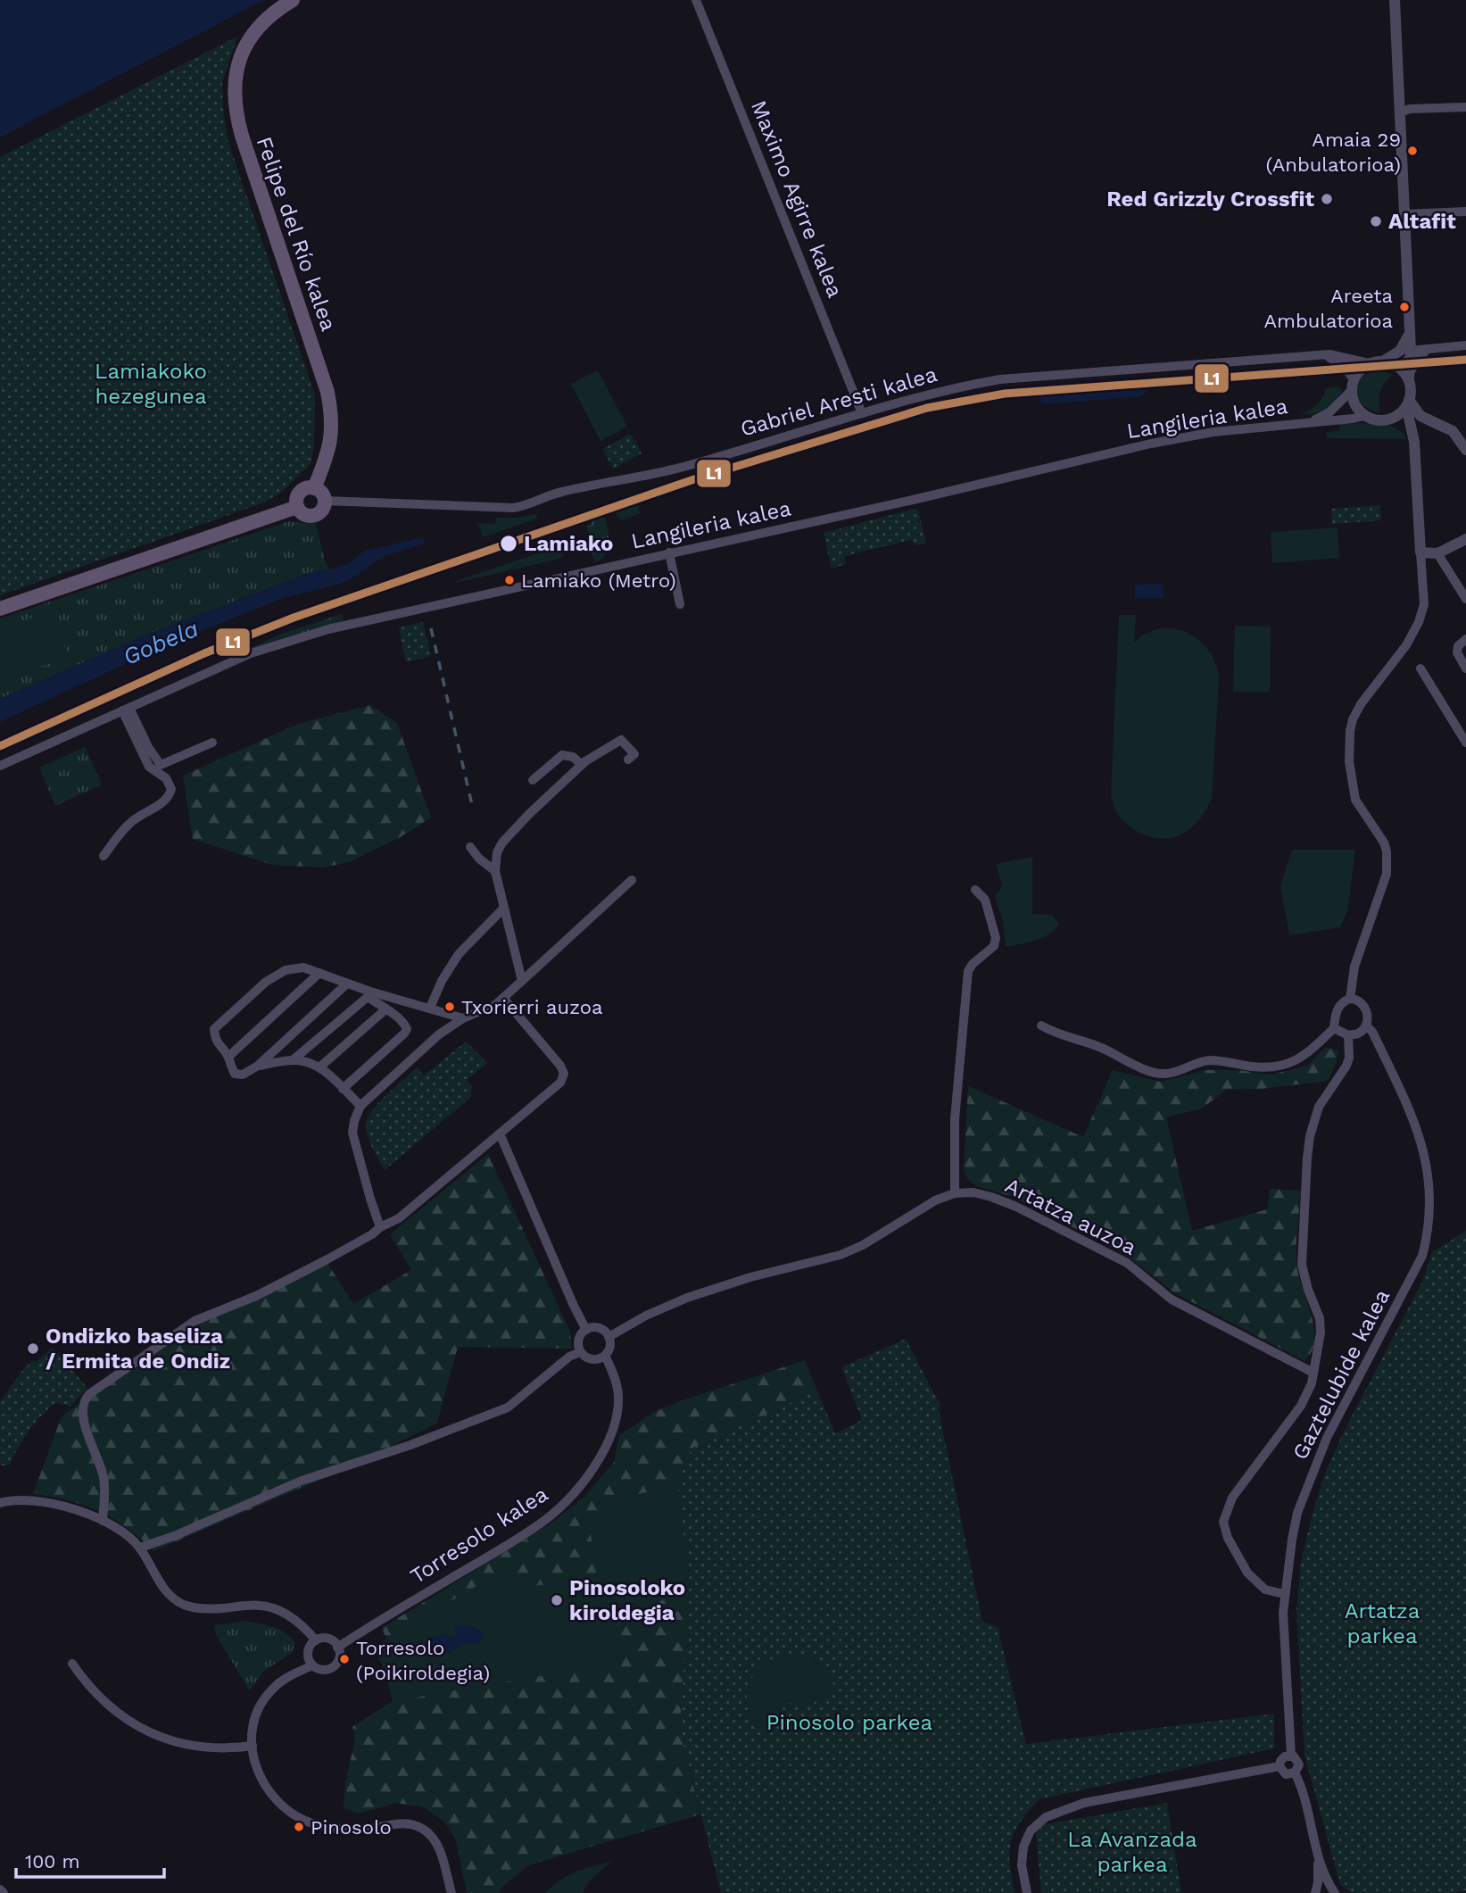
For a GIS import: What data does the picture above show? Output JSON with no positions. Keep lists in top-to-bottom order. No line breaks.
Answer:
{"streets":{"main road":["Felipe del Río kalea"],"street":["Maximo Agirre kalea","Gabriel Aresti kalea","Langileria kalea","Artatza auzoa","Gaztelubide kalea","Torresolo kalea"]},"crossings":[["Maximo Agirre kalea","Gabriel Aresti kalea"],["Felipe del Río kalea","Gabriel Aresti kalea"],["Gabriel Aresti kalea","Langileria kalea"]],"water":["Gobela"],"parks":["Lamiakoko hezegunea","Artatza parkea","Pinosolo parkea","La Avanzada parkea"],"places":["Amaia 29 (Anbulatorioa)","Red Grizzly Crossfit","Altafit","Areeta Ambulatorioa","Lamiako","Lamiako (Metro)","Txorierri auzoa","Ondizko baseliza / Ermita de Ondiz","Pinosoloko kiroldegia","Torresolo (Poikiroldegia)","Pinosolo"],"lines":["transit line L1"],"scale_bar":"100 m"}
